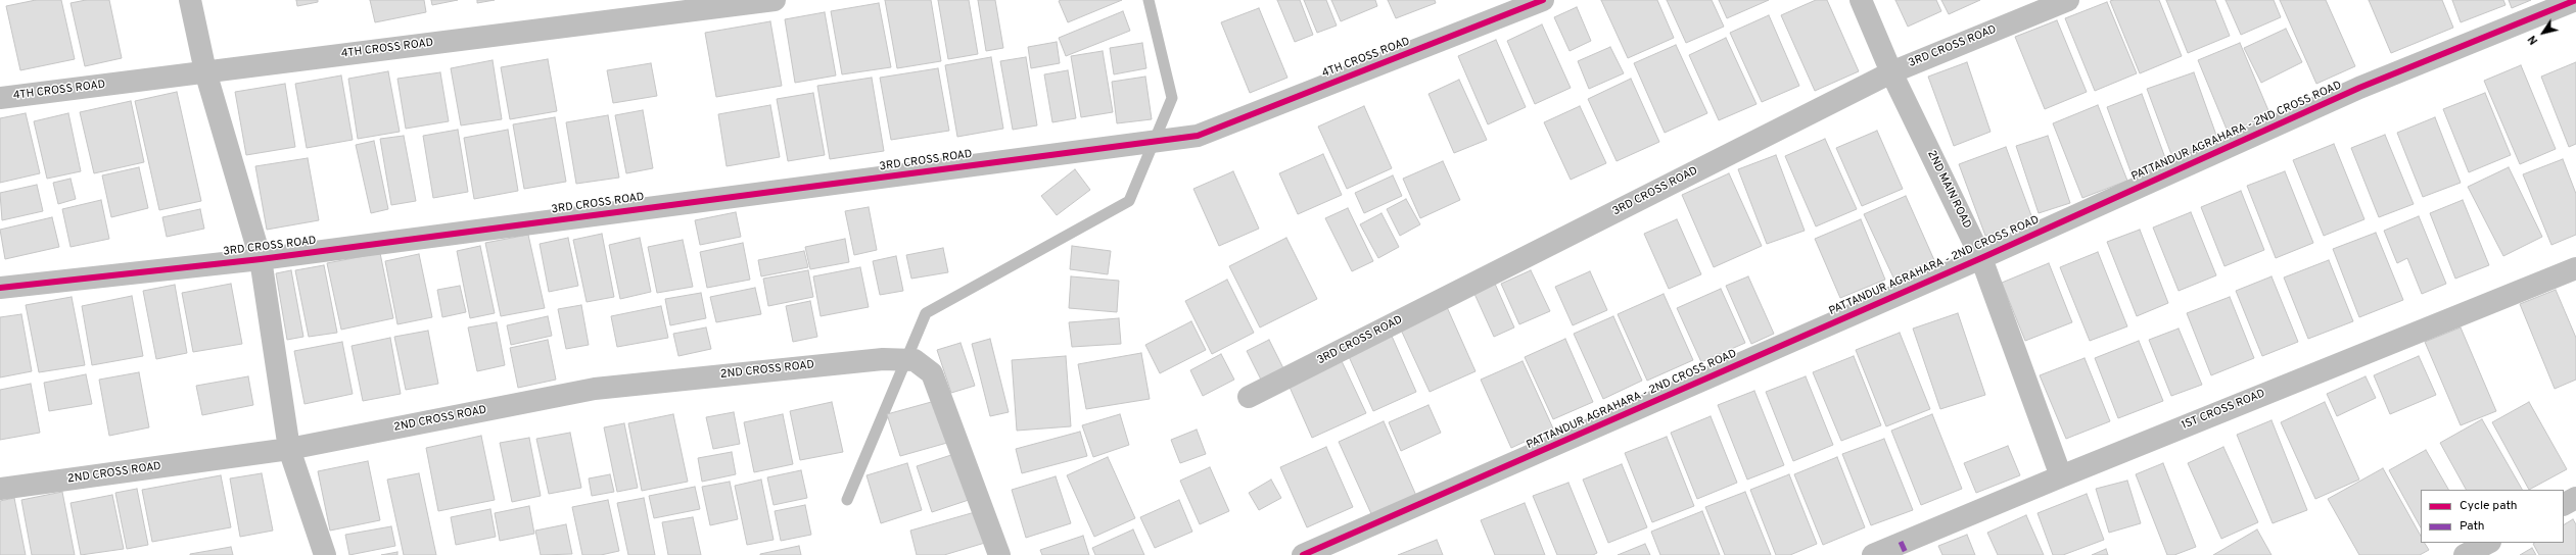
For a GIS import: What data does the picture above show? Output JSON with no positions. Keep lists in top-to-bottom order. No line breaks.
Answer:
{"streets":{"street":["3RD CROSS ROAD","4TH CROSS ROAD","PATTANDUR AGRAHARA - 2ND CROSS ROAD","2ND MAIN ROAD","2ND CROSS ROAD","1ST CROSS ROAD"]},"crossings":[["3RD CROSS ROAD","4TH CROSS ROAD"],["3RD CROSS ROAD","2ND MAIN ROAD"],["PATTANDUR AGRAHARA - 2ND CROSS ROAD","2ND MAIN ROAD"],["2ND MAIN ROAD","1ST CROSS ROAD"]],"legend":["Cycle path","Path"],"north":"bottom left"}
